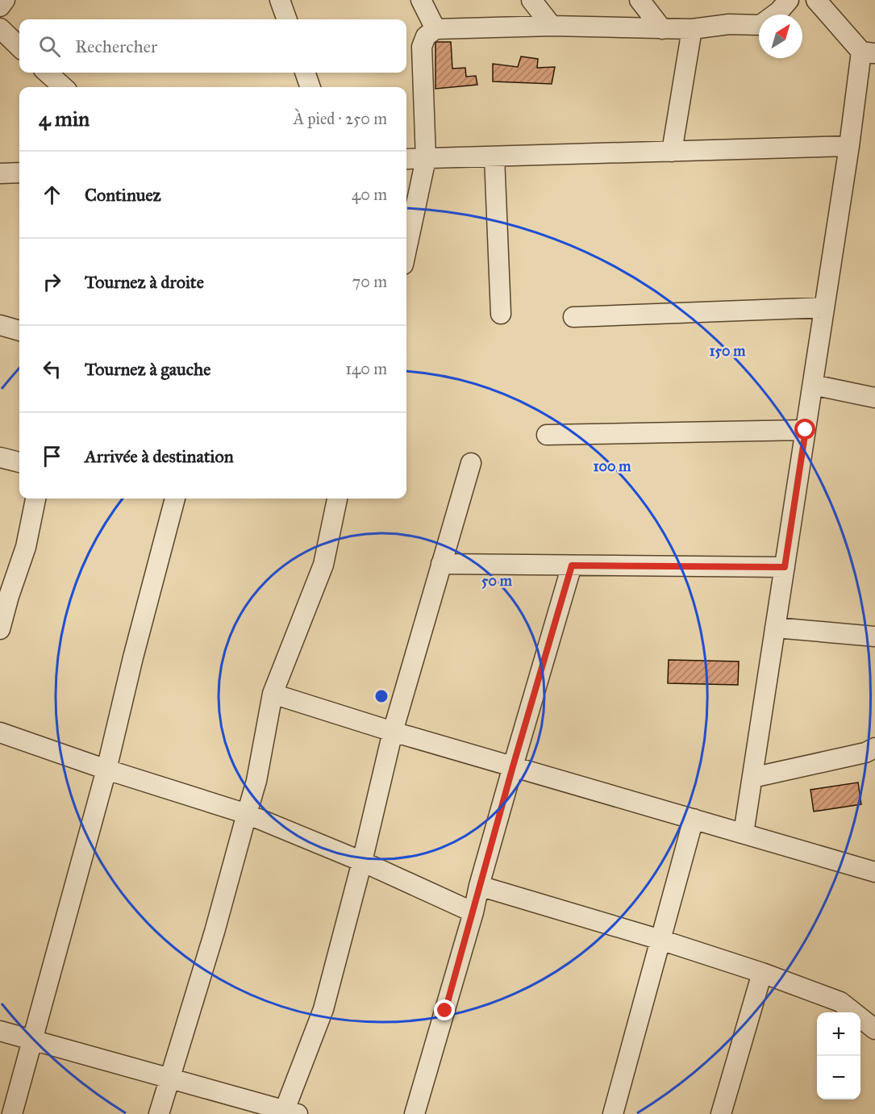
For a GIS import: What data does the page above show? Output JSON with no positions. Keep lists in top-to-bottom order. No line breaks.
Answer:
{"north":"top right","page":{"search":"Rechercher","heading":["4 min","À pied · 250 m"],"list":[["Continuez","40 m"],["Tournez à droite","70 m"],["Tournez à gauche","140 m"],"Arrivée à destination"],"map_buttons":["+","−"]},"rings":["150 m","100 m","50 m"]}
